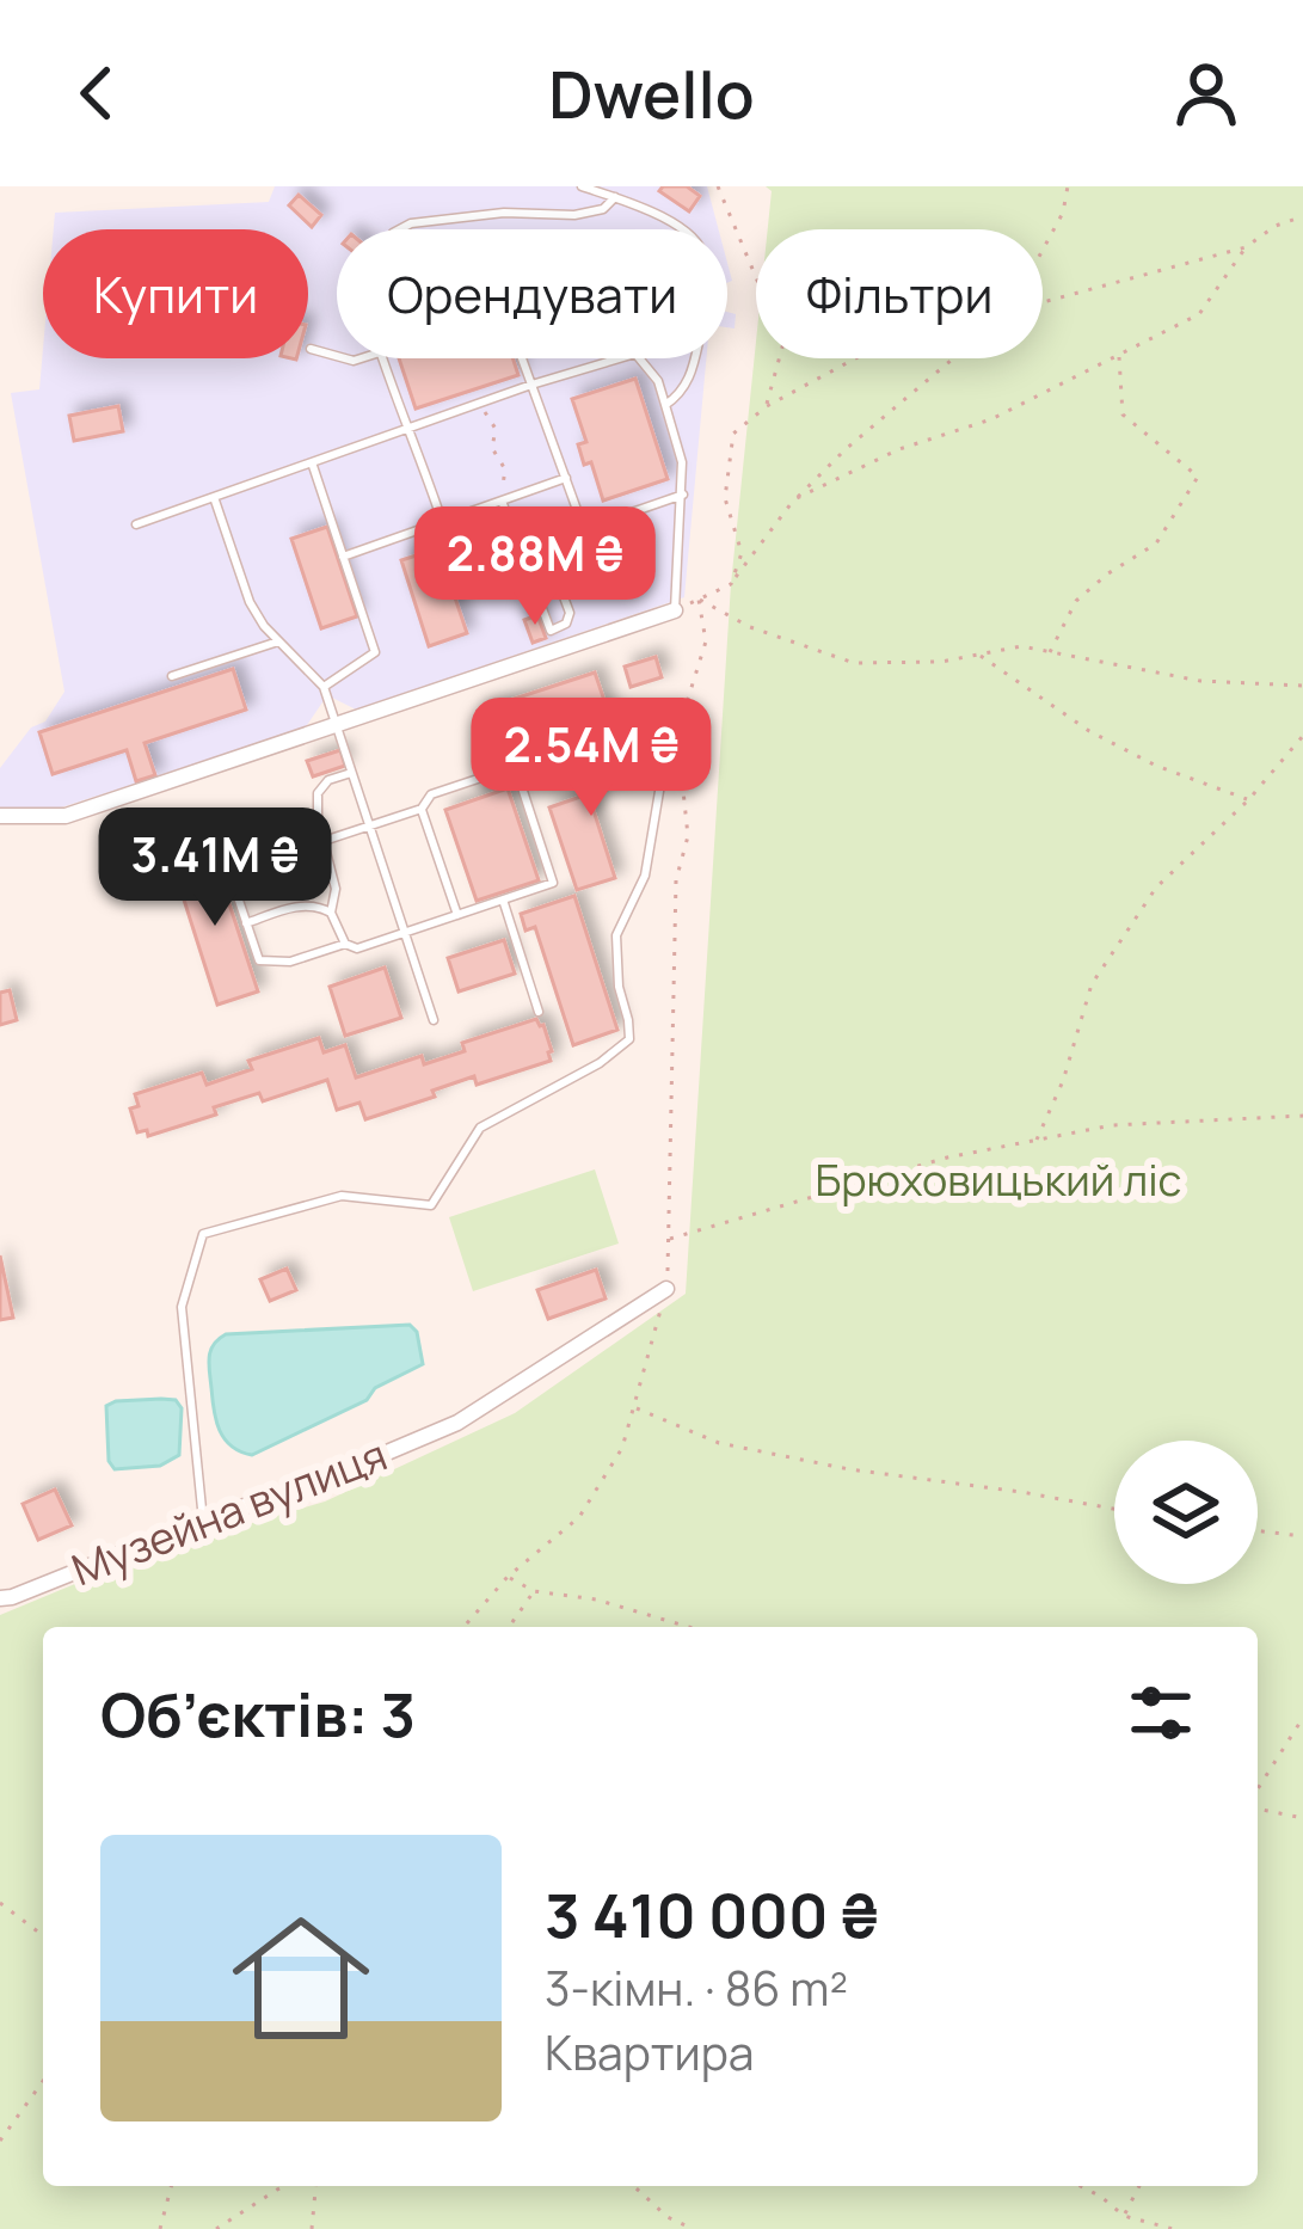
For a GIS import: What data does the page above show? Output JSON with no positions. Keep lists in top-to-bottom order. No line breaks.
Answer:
{"streets":{"street":["Музейна вулиця"]},"parks":["Брюховицький ліс"],"page":{"header":"Dwello","chip":["Купити","Орендувати","Фільтри"],"price":["2.88M ₴","2.54M ₴","3.41M ₴"],"heading":"Об’єктів: 3","list":[{"name":"3 410 000 ₴","note":"3-кімн. · 86 m² · Квартира"}]}}
